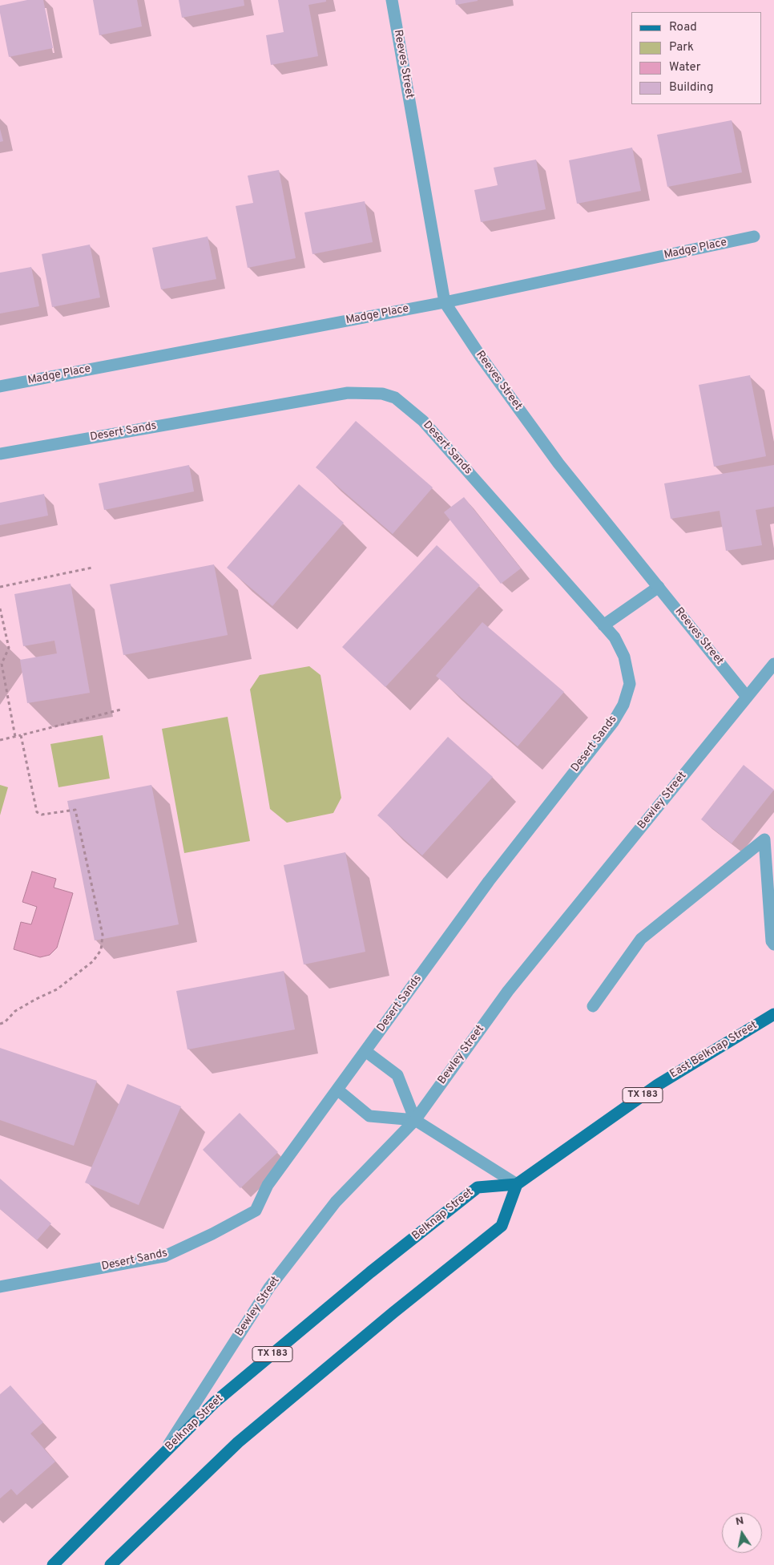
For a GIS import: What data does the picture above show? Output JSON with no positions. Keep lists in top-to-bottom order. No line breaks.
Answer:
{"streets":{"main road":["East Belknap Street","TX 183","Belknap Street"],"street":["Reeves Street","Madge Place","Desert Sands","Bewley Street"]},"crossings":[["Reeves Street","Madge Place"],["Reeves Street","Bewley Street"],["Bewley Street","Belknap Street"],["East Belknap Street","Belknap Street"]],"legend":["Road","Park","Water","Building"],"north":"top"}
